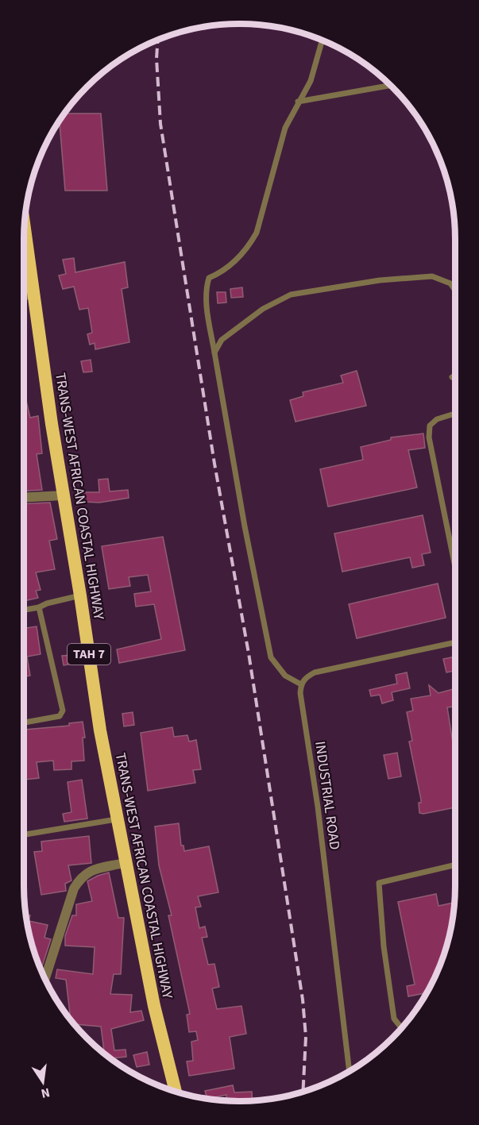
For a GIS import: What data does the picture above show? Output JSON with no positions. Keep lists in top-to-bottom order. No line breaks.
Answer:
{"streets":{"highway":["TRANS-WEST AFRICAN COASTAL HIGHWAY","TAH 7"],"lane":["INDUSTRIAL ROAD"]},"north":"bottom"}
